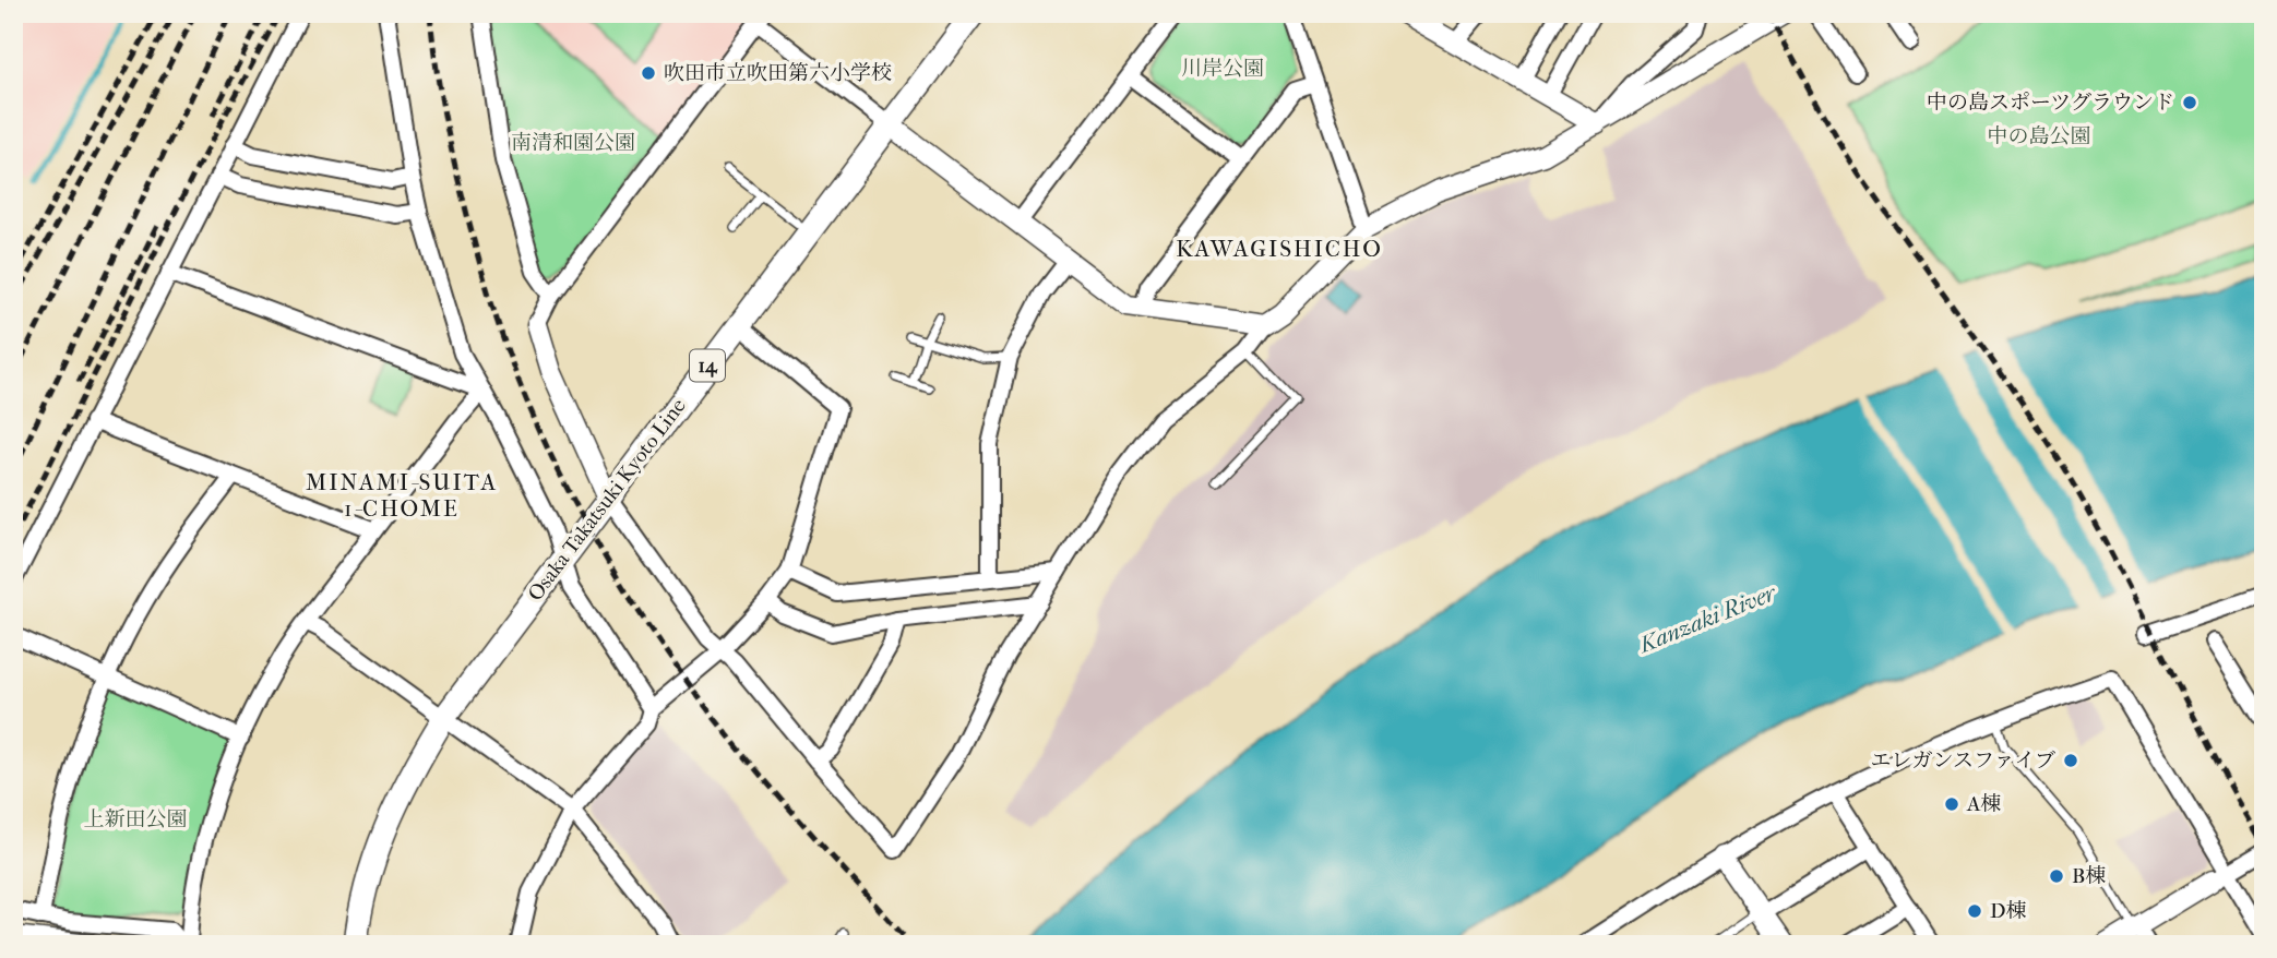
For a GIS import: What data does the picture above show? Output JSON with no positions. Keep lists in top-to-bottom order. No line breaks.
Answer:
{"streets":{"main road":["14","Osaka Takatsuki Kyoto Line"]},"districts":["KAWAGISHICHO","MINAMI-SUITA 1-CHOME"],"water":["Kanzaki River"],"parks":["川岸公園","中の島公園","南清和園公園","上新田公園"],"places":["吹田市立吹田第六小学校","中の島スポーツグラウンド","エレガンスファイブ","A棟","B棟","D棟"]}
